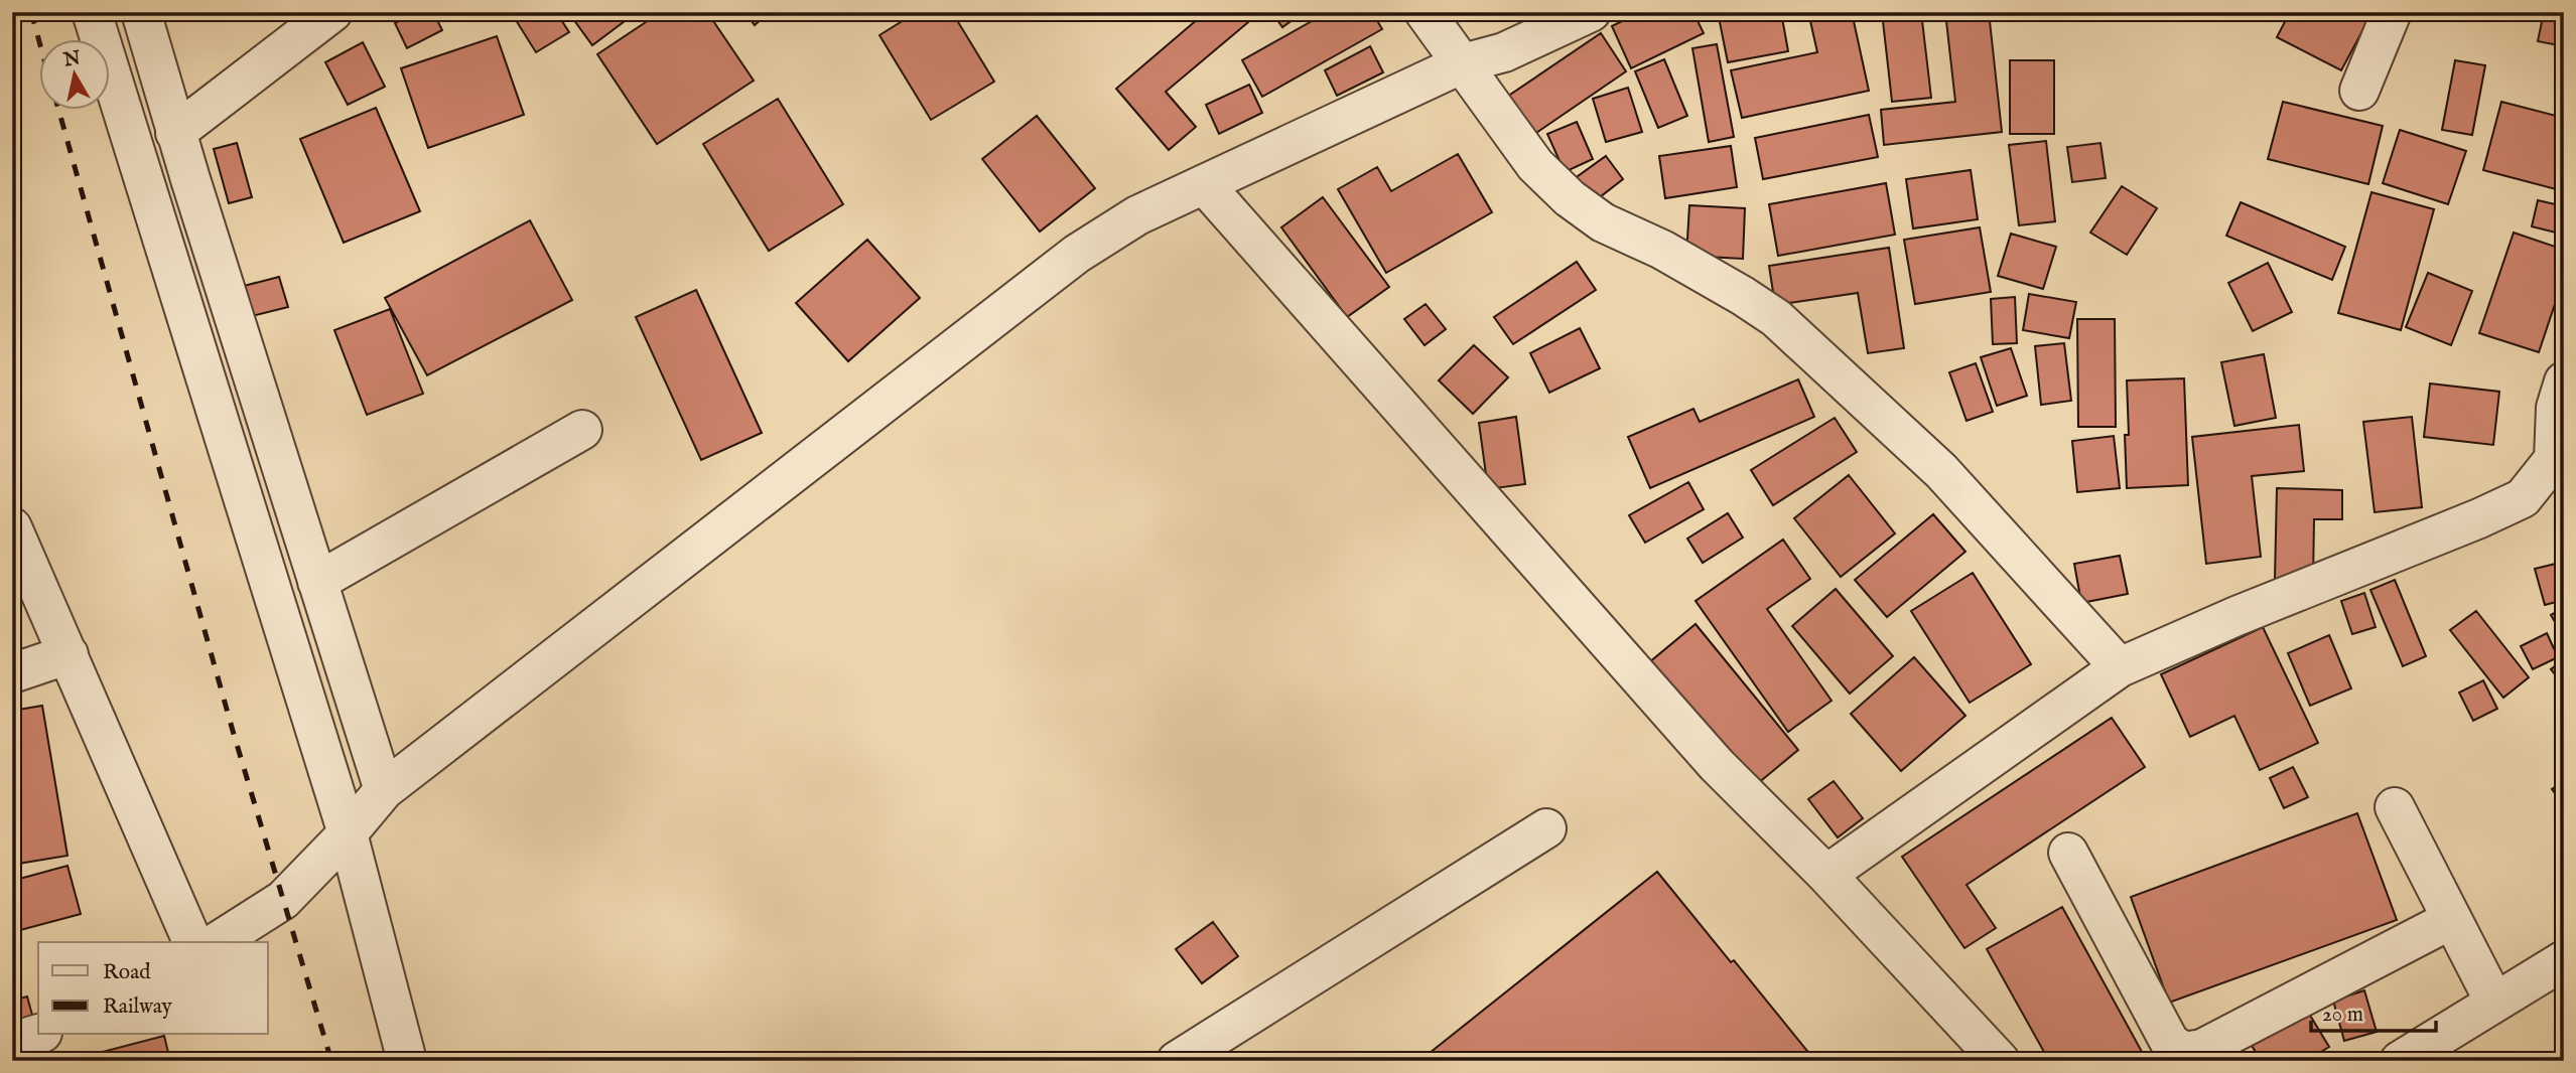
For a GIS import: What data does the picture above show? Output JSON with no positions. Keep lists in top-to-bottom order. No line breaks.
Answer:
{"legend":["Road","Railway"],"scale_bar":"20 m","north":"top"}
